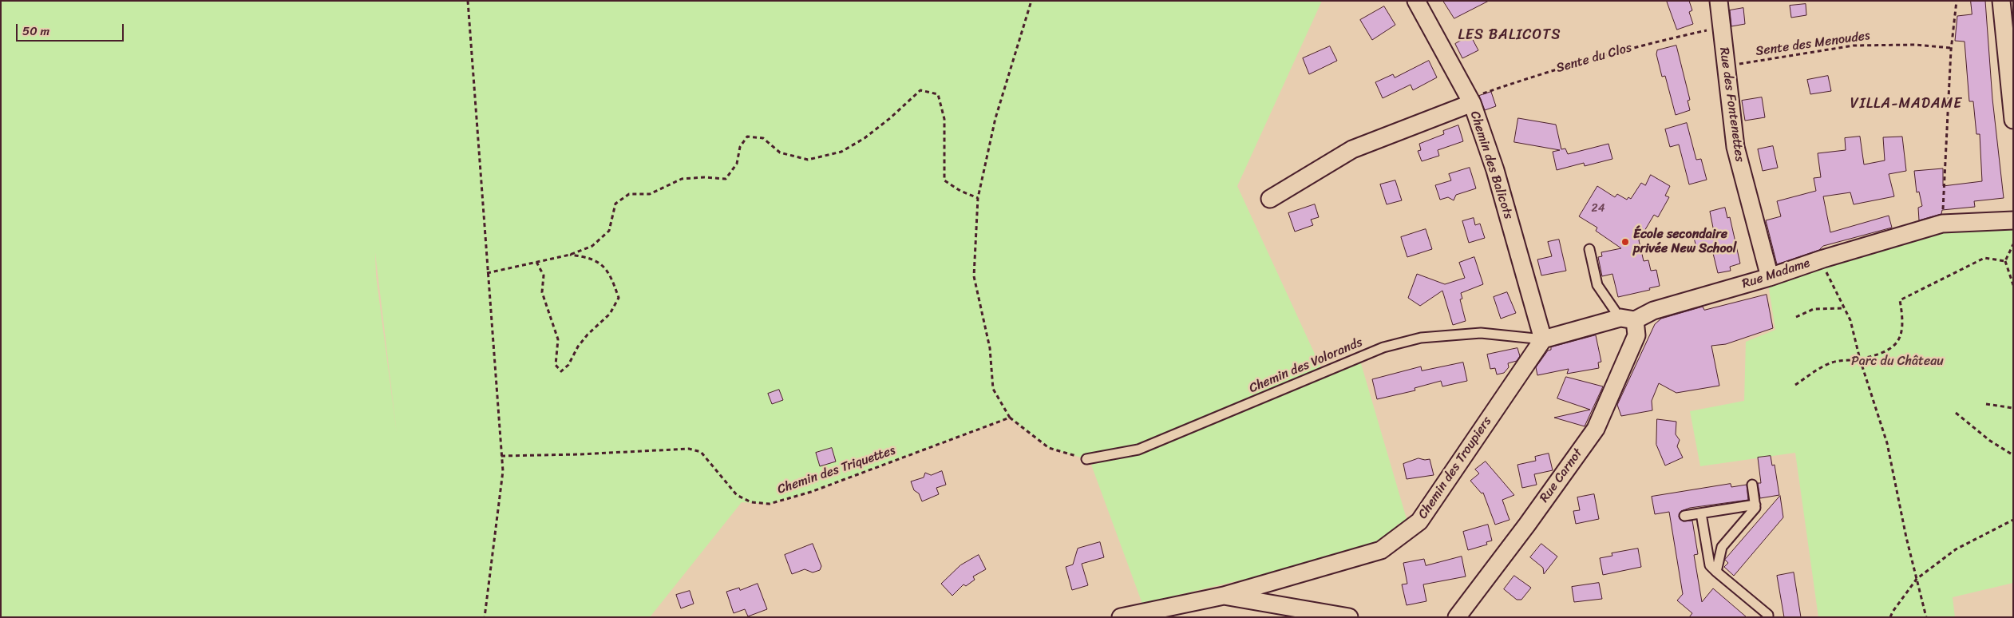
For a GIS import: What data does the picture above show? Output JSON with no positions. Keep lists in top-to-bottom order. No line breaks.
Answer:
{"streets":{"street":["Rue des Fontenettes","Chemin des Balicots","Rue Madame","Chemin des Troupiers","Rue Carnot"],"lane":["Chemin des Volorands"],"path":["Sente des Menoudes","Sente du Clos","Chemin des Triquettes"]},"crossings":[["Sente des Menoudes","Rue des Fontenettes"],["Sente du Clos","Rue des Fontenettes"],["Sente du Clos","Chemin des Balicots"],["Rue des Fontenettes","Rue Madame"],["Chemin des Balicots","Chemin des Volorands"],["Chemin des Balicots","Chemin des Troupiers"],["Rue Madame","Rue Carnot"],["Chemin des Volorands","Chemin des Troupiers"]],"districts":["LES BALICOTS","VILLA-MADAME"],"parks":["Parc du Château"],"places":["École secondaire privée New School"],"house_numbers":["24"],"scale_bar":"50 m"}
